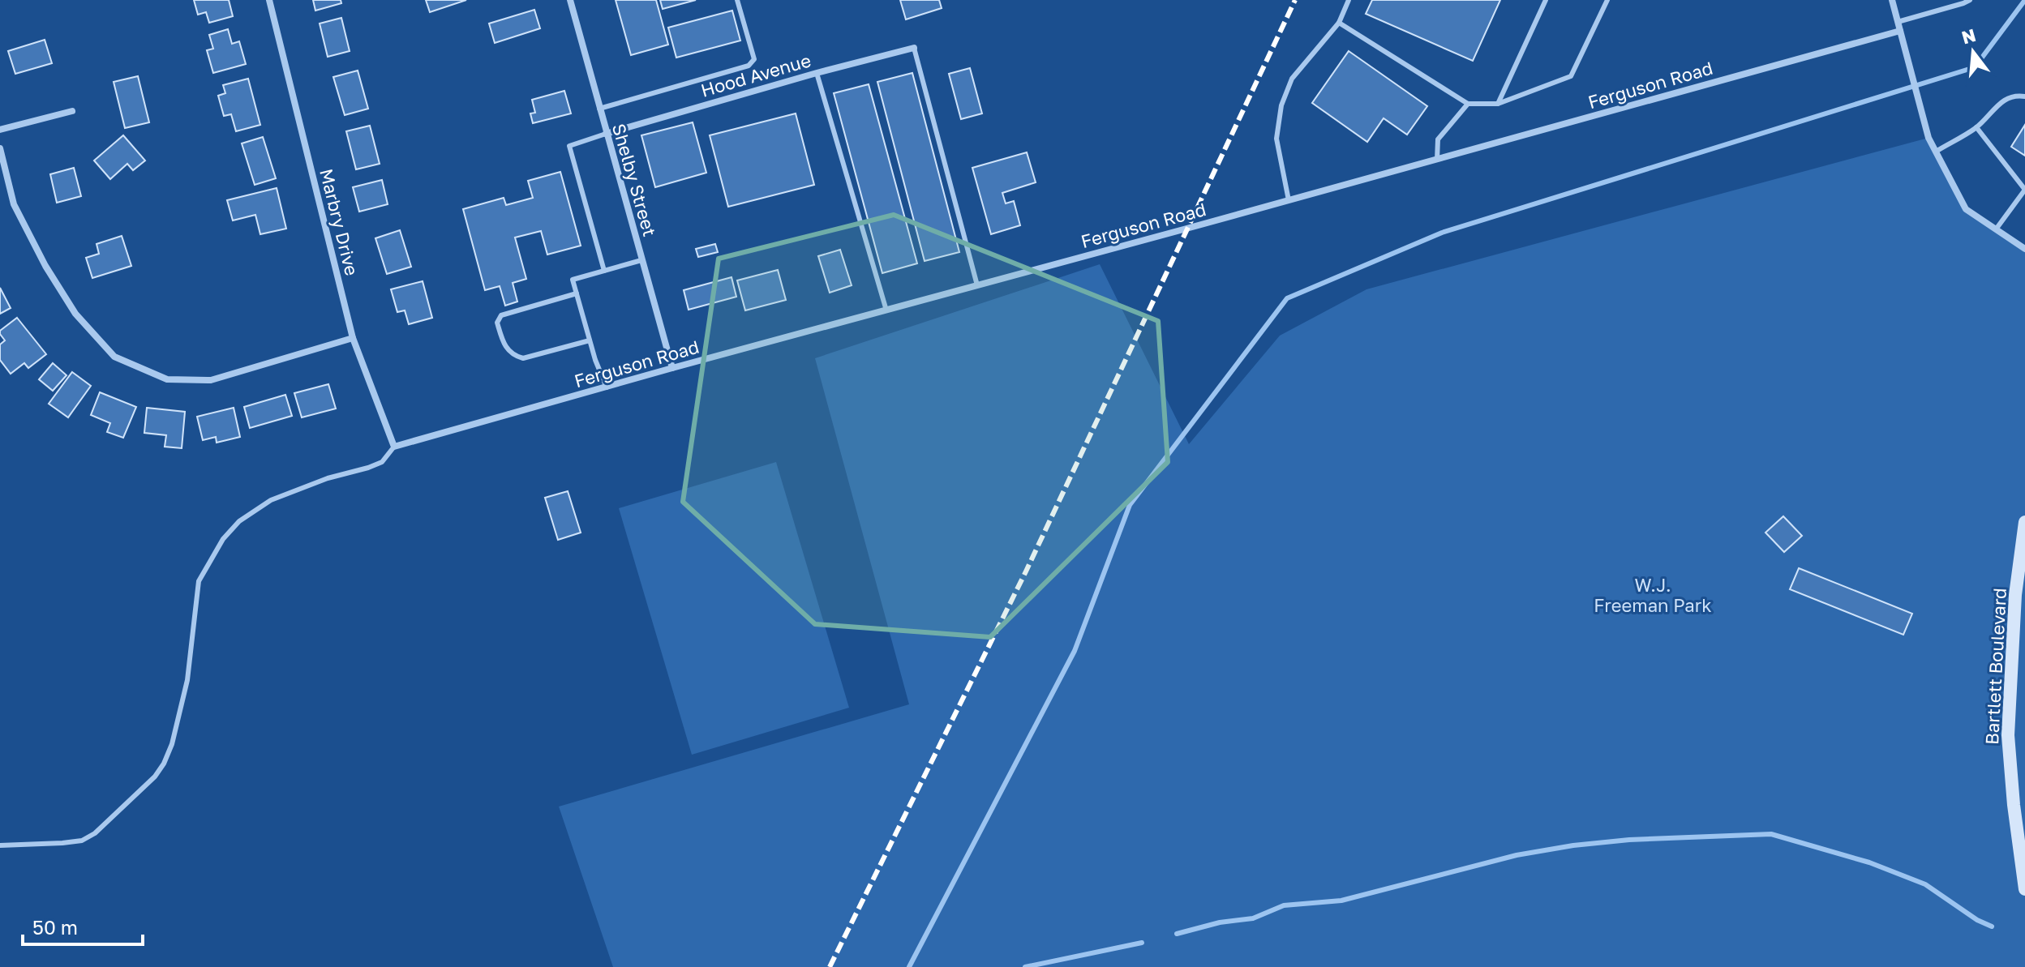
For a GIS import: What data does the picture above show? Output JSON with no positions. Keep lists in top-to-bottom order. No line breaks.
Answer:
{"streets":{"main road":["Bartlett Boulevard"],"street":["Hood Avenue","Ferguson Road","Shelby Street","Marbry Drive"]},"crossings":[["Hood Avenue","Shelby Street"],["Ferguson Road","Shelby Street"],["Ferguson Road","Marbry Drive"]],"parks":["W.J. Freeman Park"],"scale_bar":"50 m","north":"top"}
